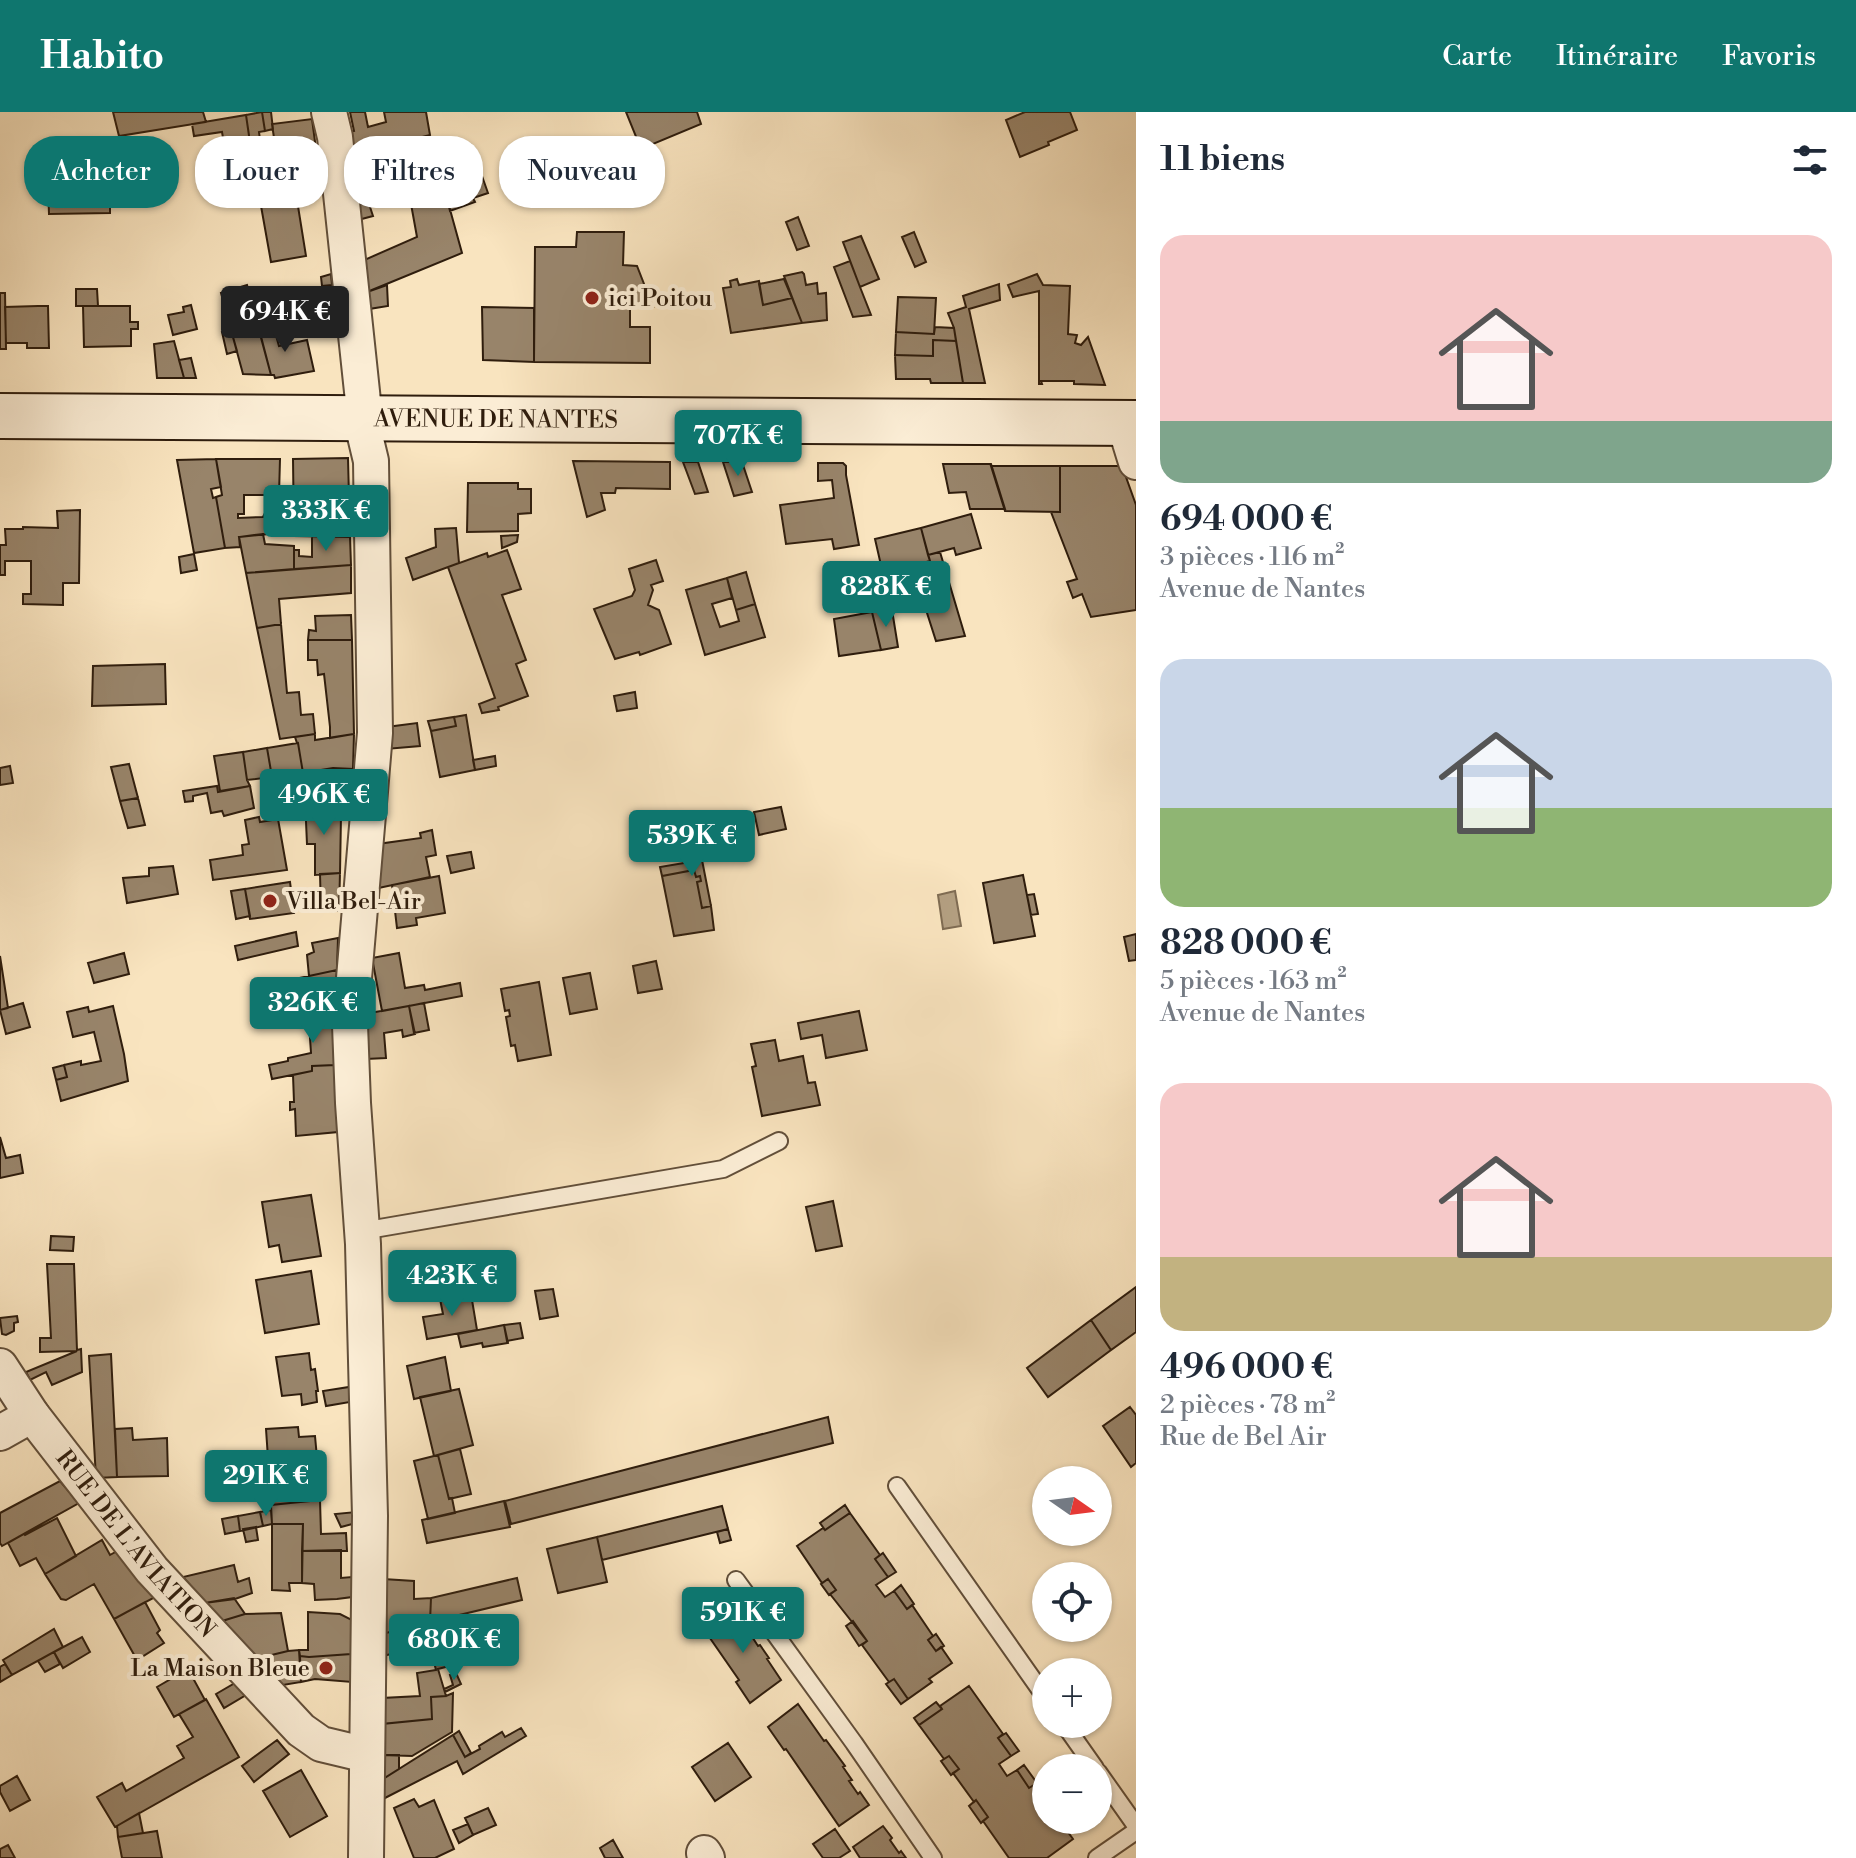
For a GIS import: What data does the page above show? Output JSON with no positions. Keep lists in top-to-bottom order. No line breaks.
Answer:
{"streets":{"main road":["AVENUE DE NANTES"],"street":["RUE DE L'AVIATION"]},"places":["ici Poitou","Villa Bel-Air","La Maison Bleue"],"north":"right","page":{"header":"Habito","nav":["Carte","Itinéraire","Favoris"],"heading":"11 biens","chip":["Acheter","Louer","Filtres","Nouveau"],"list":[{"name":"694 000 €","note":"3 pièces · 116 m² · Avenue de Nantes"},{"name":"828 000 €","note":"5 pièces · 163 m² · Avenue de Nantes"},{"name":"496 000 €","note":"2 pièces · 78 m² · Rue de Bel Air"}],"price":["694K €","707K €","333K €","828K €","496K €","539K €","326K €","423K €","291K €","591K €","680K €"],"map_buttons":["+","−"]}}
